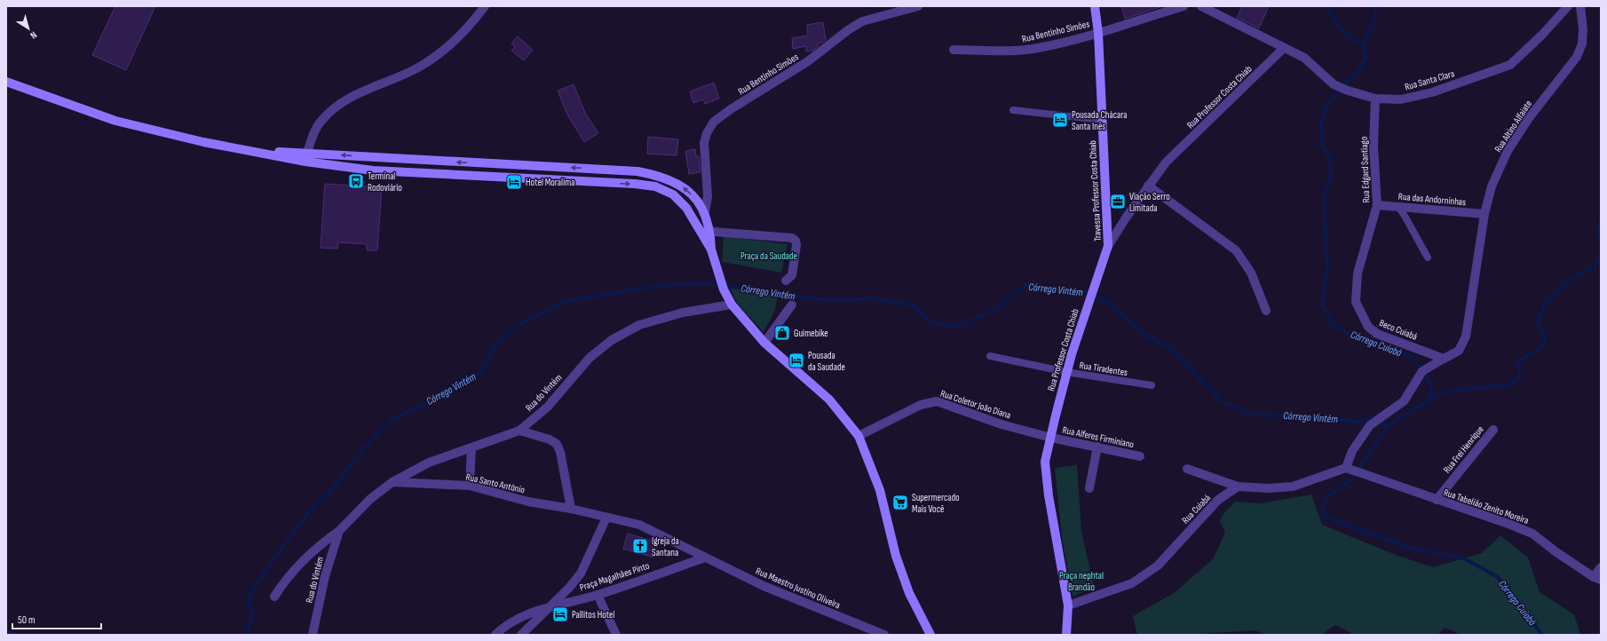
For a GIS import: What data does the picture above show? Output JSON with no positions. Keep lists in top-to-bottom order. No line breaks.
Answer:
{"streets":{"main road":["Rua Professor Costa Chiab","Travessa Professor Costa Chiab"],"street":["Rua Bentinho Simões","Rua Santa Clara","Rua Altino Alfaiate","Rua Edgard Santiago","Rua das Andorninhas","Beco Cuiabá","Rua do Vintém","Rua Coletor João Diana","Rua Alferes Firminiano","Rua Frei Henrique","Rua Santo Antônio","Rua Tabelião Zenito Moreira","Rua Cuiabá","Praça Magalhães Pinto","Rua Maestro Justino Oliveira"],"lane":["Rua Tiradentes"]},"crossings":[["Rua Bentinho Simões","Travessa Professor Costa Chiab"],["Rua Santa Clara","Rua Professor Costa Chiab"],["Rua Santa Clara","Rua Edgard Santiago"],["Rua Professor Costa Chiab","Travessa Professor Costa Chiab"],["Rua Professor Costa Chiab","Rua Tiradentes"],["Rua Professor Costa Chiab","Rua Coletor João Diana"],["Rua Professor Costa Chiab","Rua Alferes Firminiano"],["Rua Professor Costa Chiab","Rua Cuiabá"],["Rua Altino Alfaiate","Rua das Andorninhas"],["Rua Altino Alfaiate","Beco Cuiabá"],["Rua Edgard Santiago","Rua das Andorninhas"],["Rua Edgard Santiago","Beco Cuiabá"],["Rua do Vintém","Rua Santo Antônio"],["Rua Coletor João Diana","Rua Alferes Firminiano"],["Rua Frei Henrique","Rua Tabelião Zenito Moreira"],["Rua Santo Antônio","Praça Magalhães Pinto"],["Praça Magalhães Pinto","Rua Maestro Justino Oliveira"]],"water":["Córrego Vintém","Córrego Cuiabá"],"parks":["Praça da Saudade","Praça nephtal Brandão"],"places":{"hotel":["Pousada Chácara Santa Inês","Hotel Moralima","Pousada da Saudade","Pallitos Hotel"],"bus stop":["Terminal Rodoviário"],"office":["Viação Serro Limitada"],"shop":["Guimebike"],"supermarket":["Supermercado Mais Você"],"church":["Igreja da Santana"]},"scale_bar":"50 m","north":"bottom right"}
